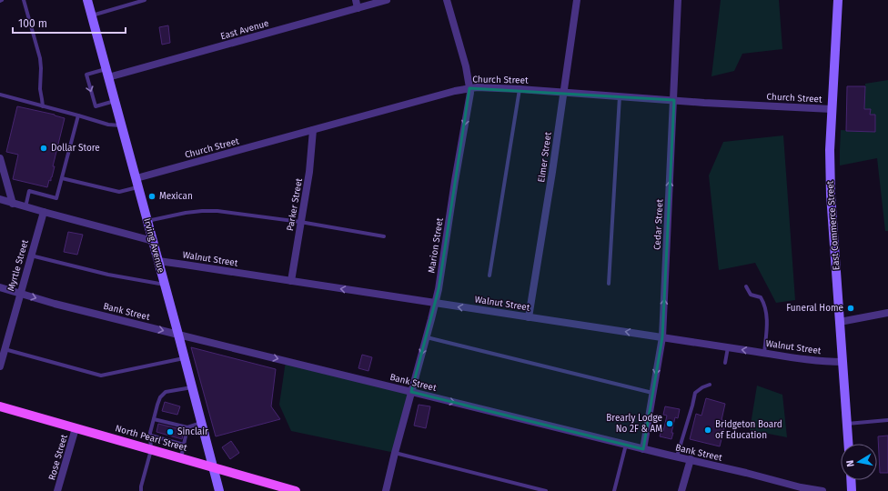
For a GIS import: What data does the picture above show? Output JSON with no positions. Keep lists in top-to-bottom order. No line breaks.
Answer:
{"streets":{"main road":["North Pearl Street"],"street":["East Avenue","Church Street","Elmer Street","Parker Street","Cedar Street","East Commerce Street","Irving Avenue","Marion Street","Walnut Street","Myrtle Street","Bank Street","Rose Street"]},"crossings":[["East Avenue","Irving Avenue"],["Church Street","Elmer Street"],["Church Street","Parker Street"],["Church Street","Cedar Street"],["Church Street","East Commerce Street"],["Church Street","Irving Avenue"],["Church Street","Marion Street"],["Elmer Street","Walnut Street"],["Parker Street","Walnut Street"],["Cedar Street","Walnut Street"],["Cedar Street","Bank Street"],["East Commerce Street","Walnut Street"],["Irving Avenue","Walnut Street"],["Irving Avenue","Bank Street"],["Irving Avenue","North Pearl Street"],["Marion Street","Walnut Street"],["Marion Street","Bank Street"],["Myrtle Street","Bank Street"],["North Pearl Street","Rose Street"]],"one_way":["Marion Street","Walnut Street","Bank Street"],"places":["Dollar Store","Mexican","Funeral Home","Brearly Lodge No 2F & AM","Bridgeton Board of Education","Sinclair"],"scale_bar":"100 m","north":"left"}
